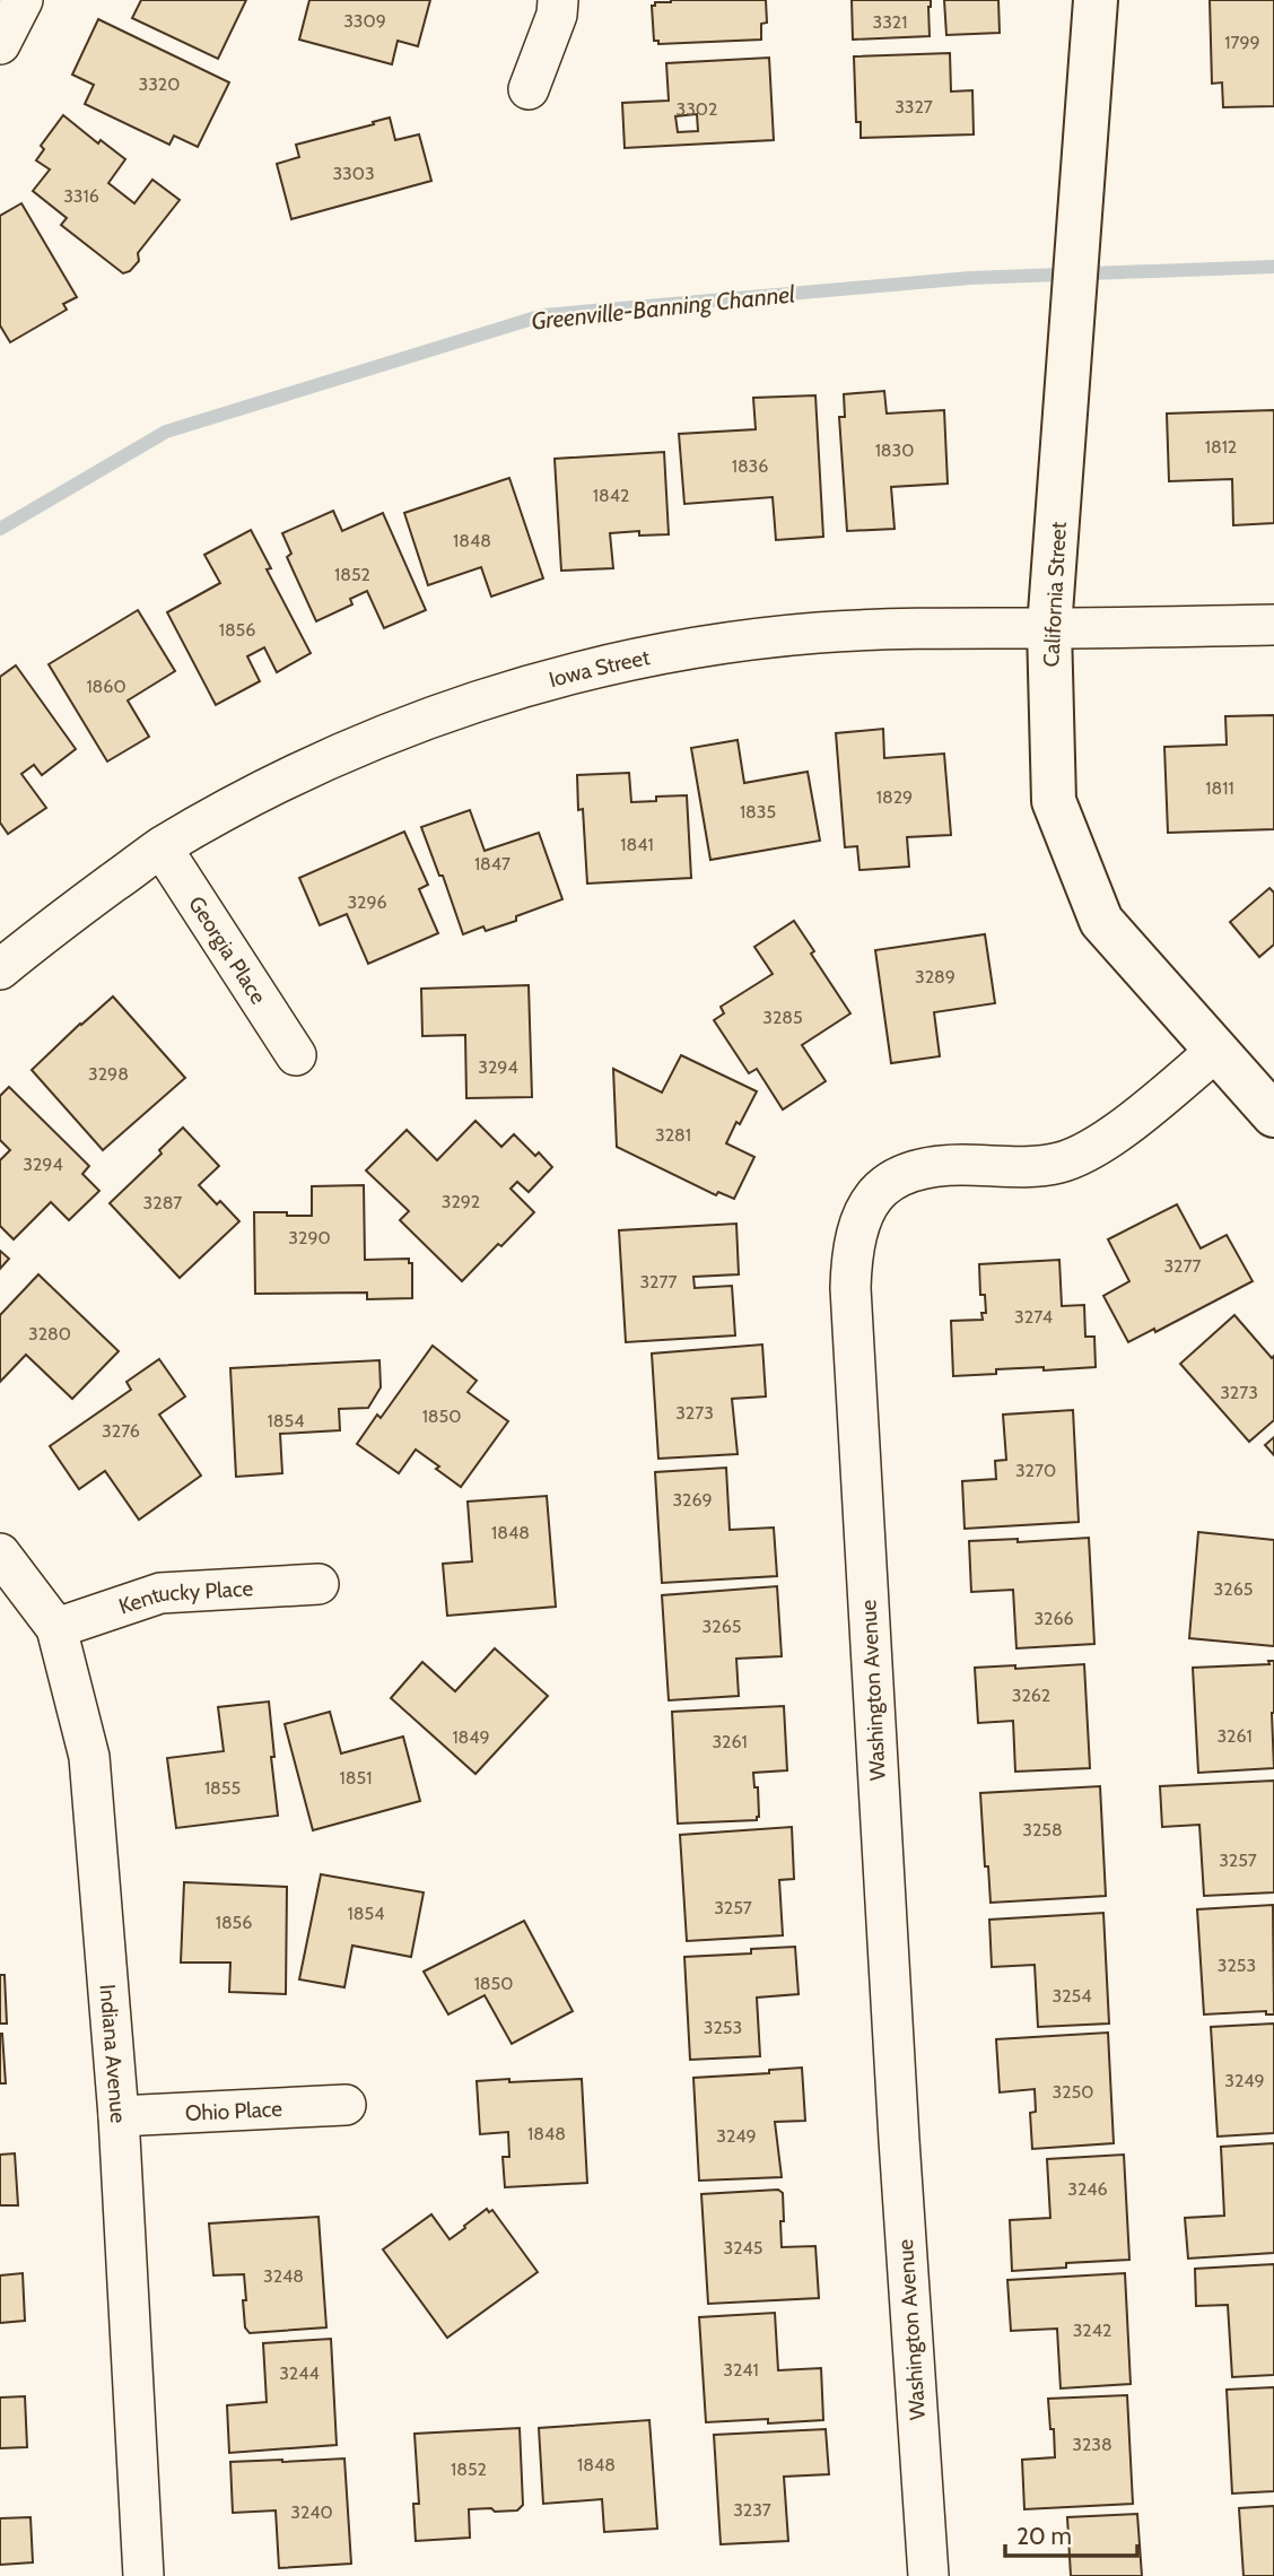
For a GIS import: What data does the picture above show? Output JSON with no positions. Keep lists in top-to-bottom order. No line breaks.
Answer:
{"streets":{"street":["California Street","Iowa Street","Georgia Place","Kentucky Place","Washington Avenue","Indiana Avenue","Ohio Place"]},"crossings":[["California Street","Iowa Street"],["California Street","Washington Avenue"],["Iowa Street","Georgia Place"],["Kentucky Place","Indiana Avenue"],["Indiana Avenue","Ohio Place"]],"water":["Greenville-Banning Channel"],"house_numbers":["3309","3321","1799","3320","3327","3302","3303","3316","1812","1830","1836","1842","1848","1852","1856","1860","1811","1829","1835","1841","1847","3296","3289","3285","3294","3298","3281","3294","3292","3287","3290","3277","3277","3274","3280","3273","3273","1850","1854","3276","3270","3269","1848","3265","3266","3265","3262","3261","1849","3261","1851","1855","3258","3257","3257","1854","1856","3253","1850","3254","3253","3249","3250","1848","3249","3246","3245","3248","3242","3241","3244","3238","1848","1852","3237","3240"],"scale_bar":"20 m"}
